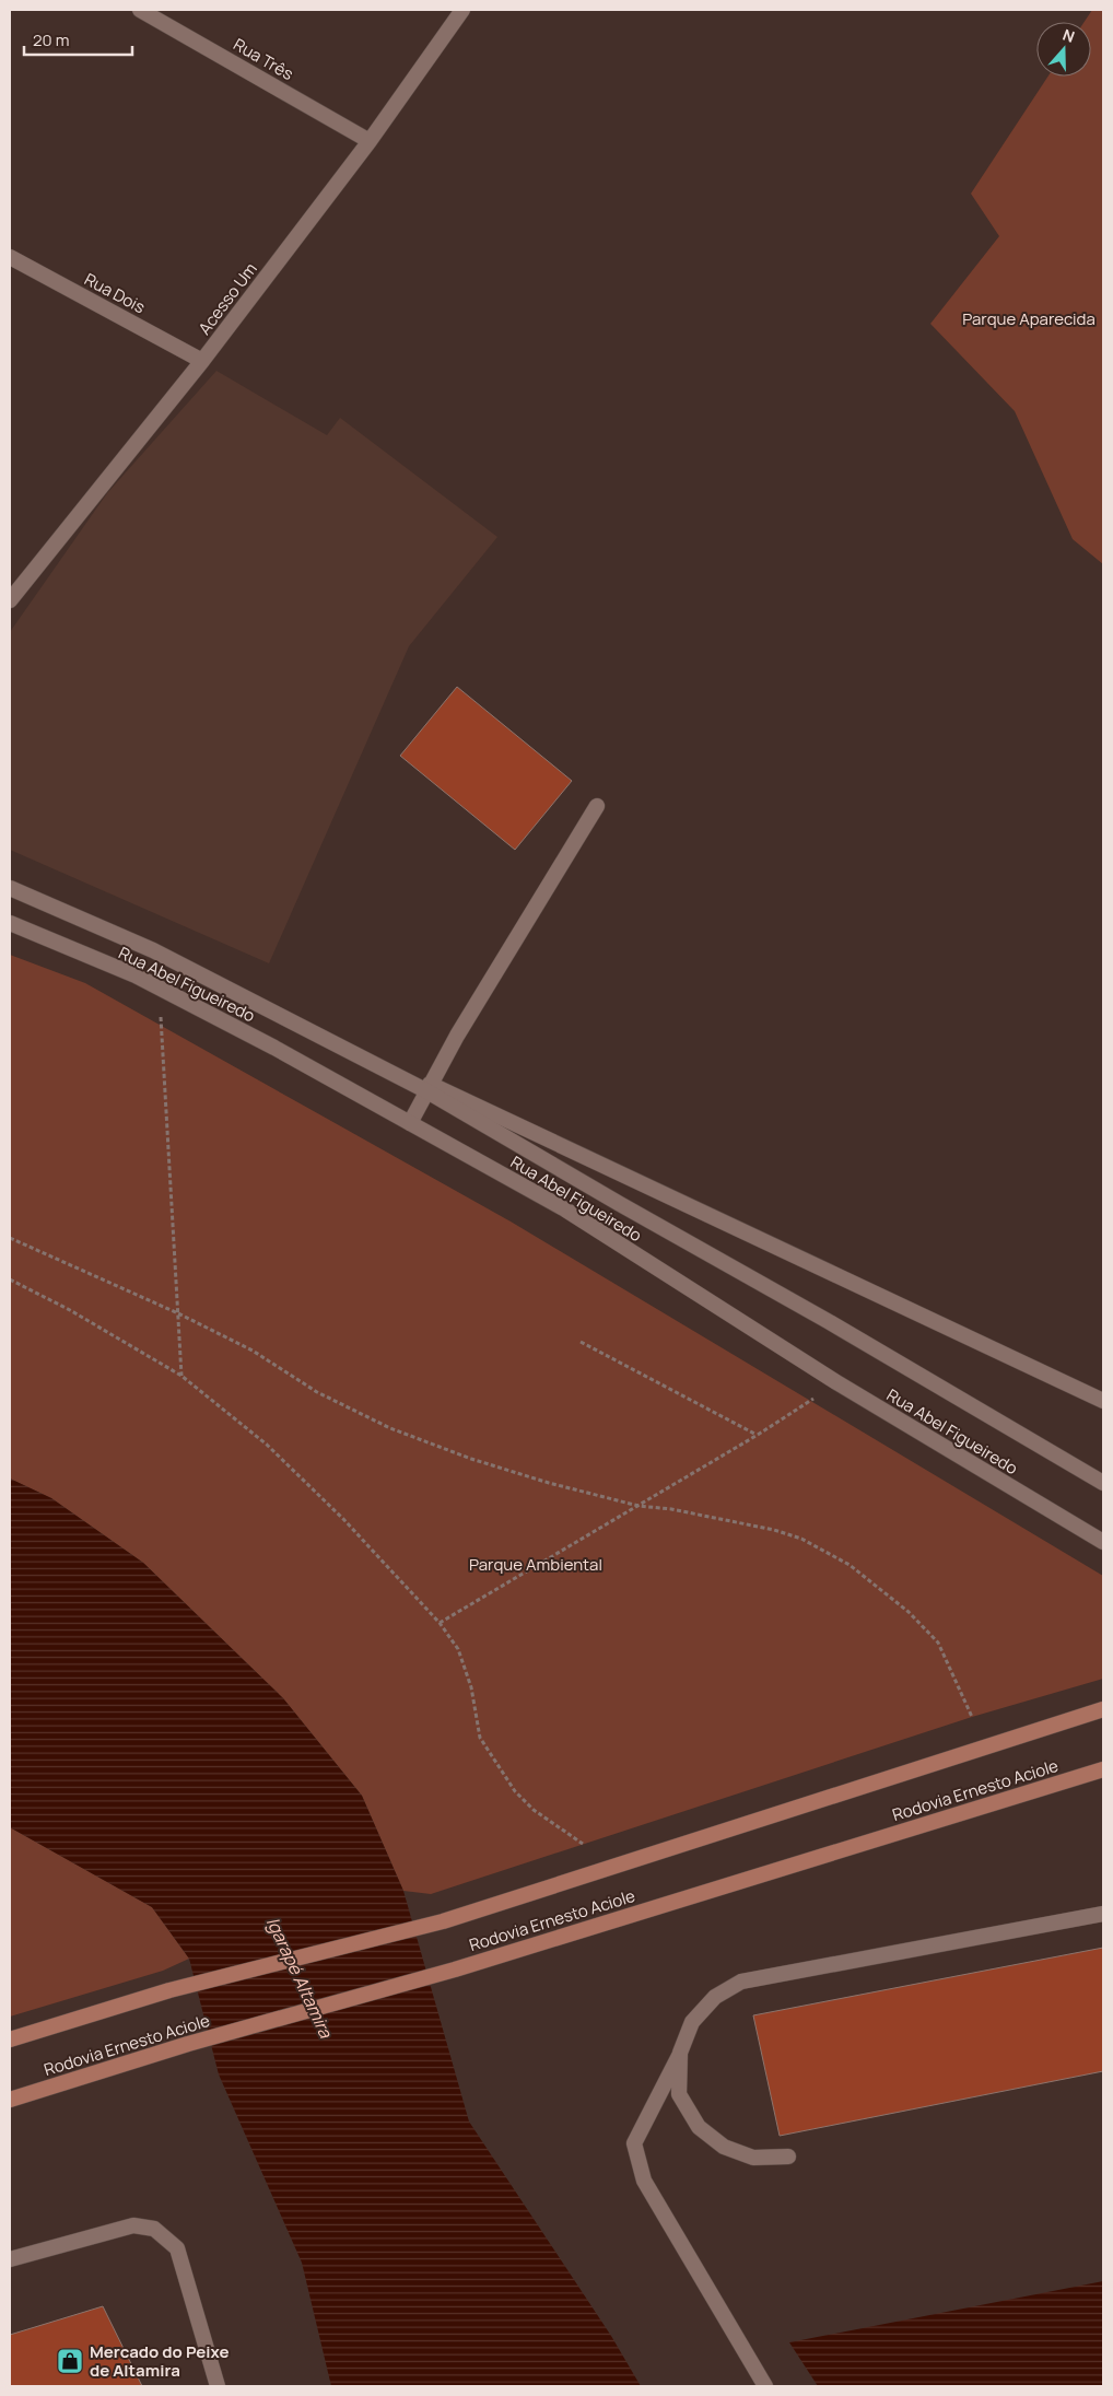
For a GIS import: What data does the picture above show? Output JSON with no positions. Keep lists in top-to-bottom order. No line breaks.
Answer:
{"streets":{"main road":["Rodovia Ernesto Aciole"],"street":["Rua Três","Rua Dois","Acesso Um","Rua Abel Figueiredo"]},"crossings":[["Rua Três","Acesso Um"],["Rua Dois","Acesso Um"]],"water":["Igarapé Altamira"],"parks":["Parque Aparecida","Parque Ambiental"],"places":{"shop":["Mercado do Peixe de Altamira"]},"scale_bar":"20 m","north":"top"}
